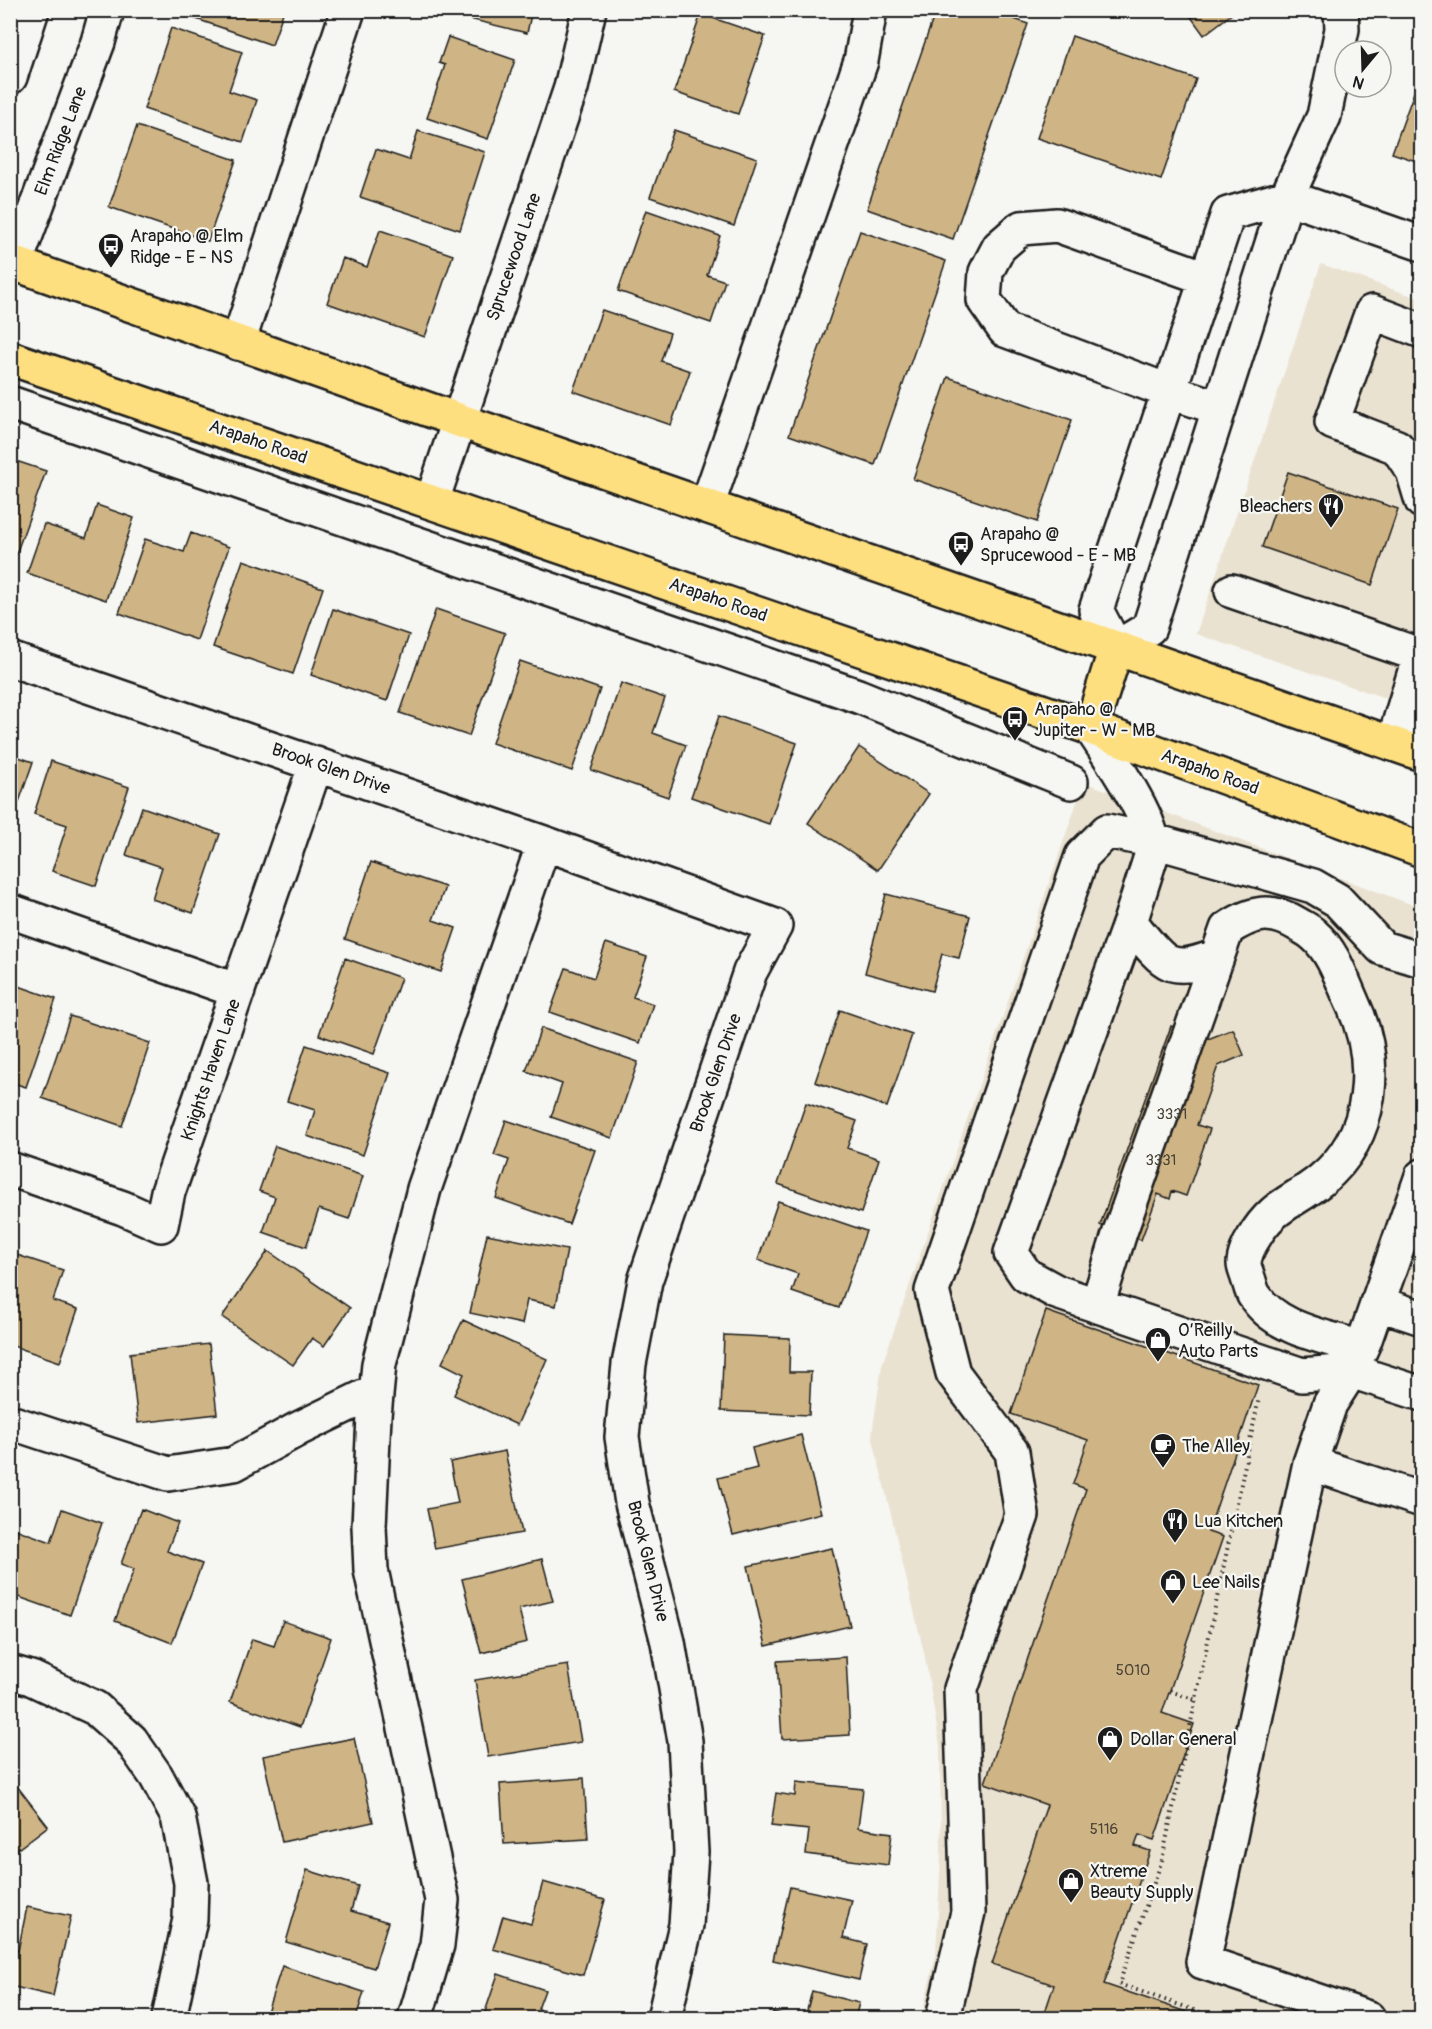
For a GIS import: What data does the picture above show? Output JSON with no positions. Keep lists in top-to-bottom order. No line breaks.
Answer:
{"streets":{"main road":["Arapaho Road"],"street":["Elm Ridge Lane","Sprucewood Lane","Brook Glen Drive","Knights Haven Lane"]},"crossings":[["Sprucewood Lane","Arapaho Road"],["Brook Glen Drive","Knights Haven Lane"]],"places":{"bus stop":["Arapaho @ Elm Ridge - E - NS","Arapaho @ Sprucewood - E - MB","Arapaho @ Jupiter - W - MB"],"restaurant":["Bleachers","Lua Kitchen"],"shop":["O’Reilly Auto Parts","Lee Nails","Dollar General","Xtreme Beauty Supply"],"cafe":["The Alley"]},"house_numbers":["3331","3331","5010","5116"],"north":"bottom"}
